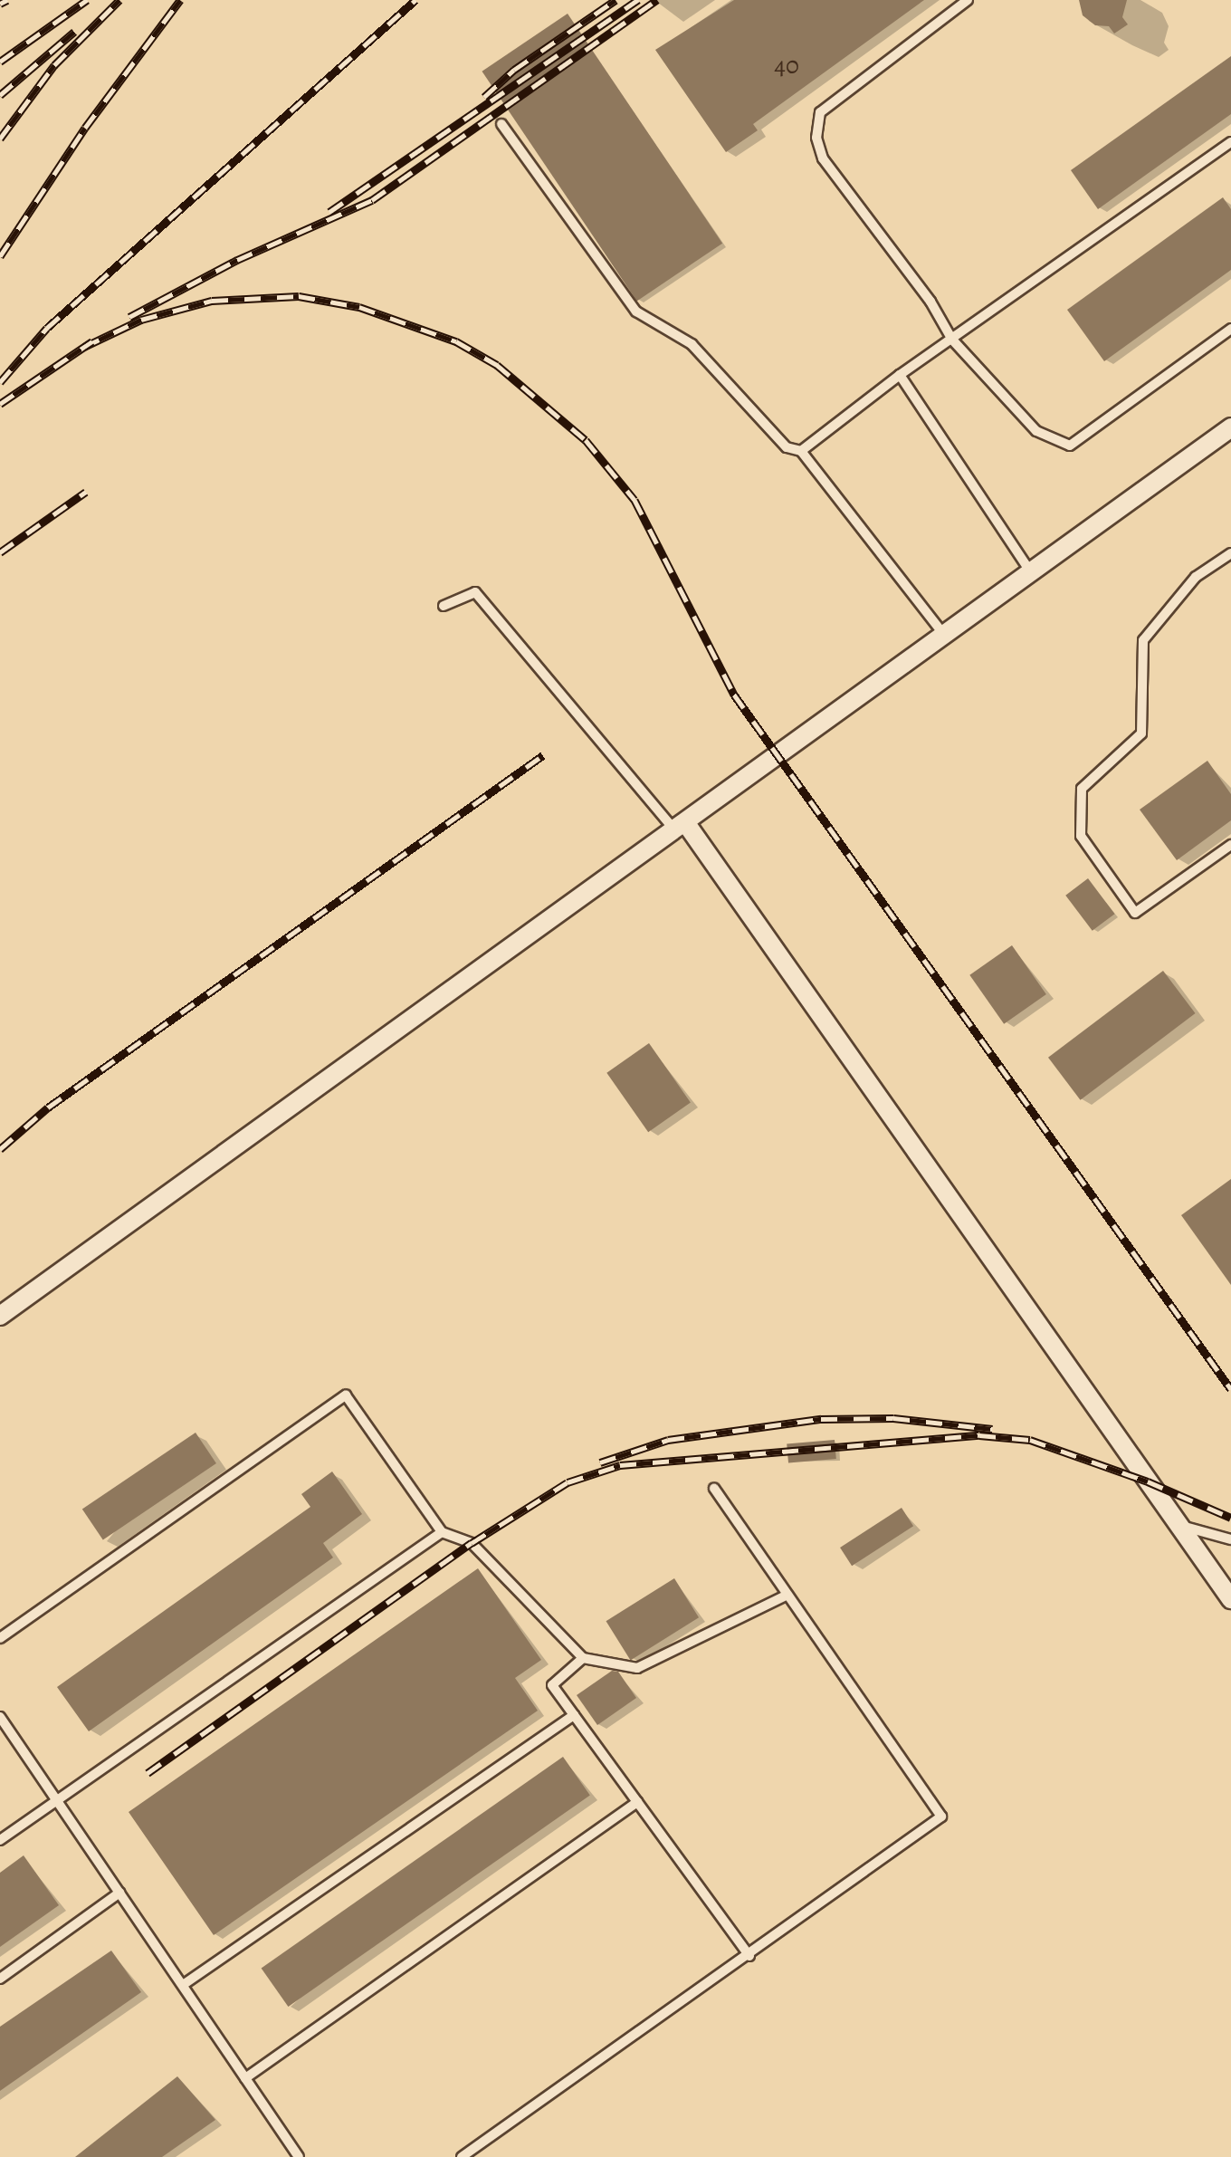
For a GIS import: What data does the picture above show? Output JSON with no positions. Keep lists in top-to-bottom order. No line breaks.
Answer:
{"house_numbers":["40"]}
